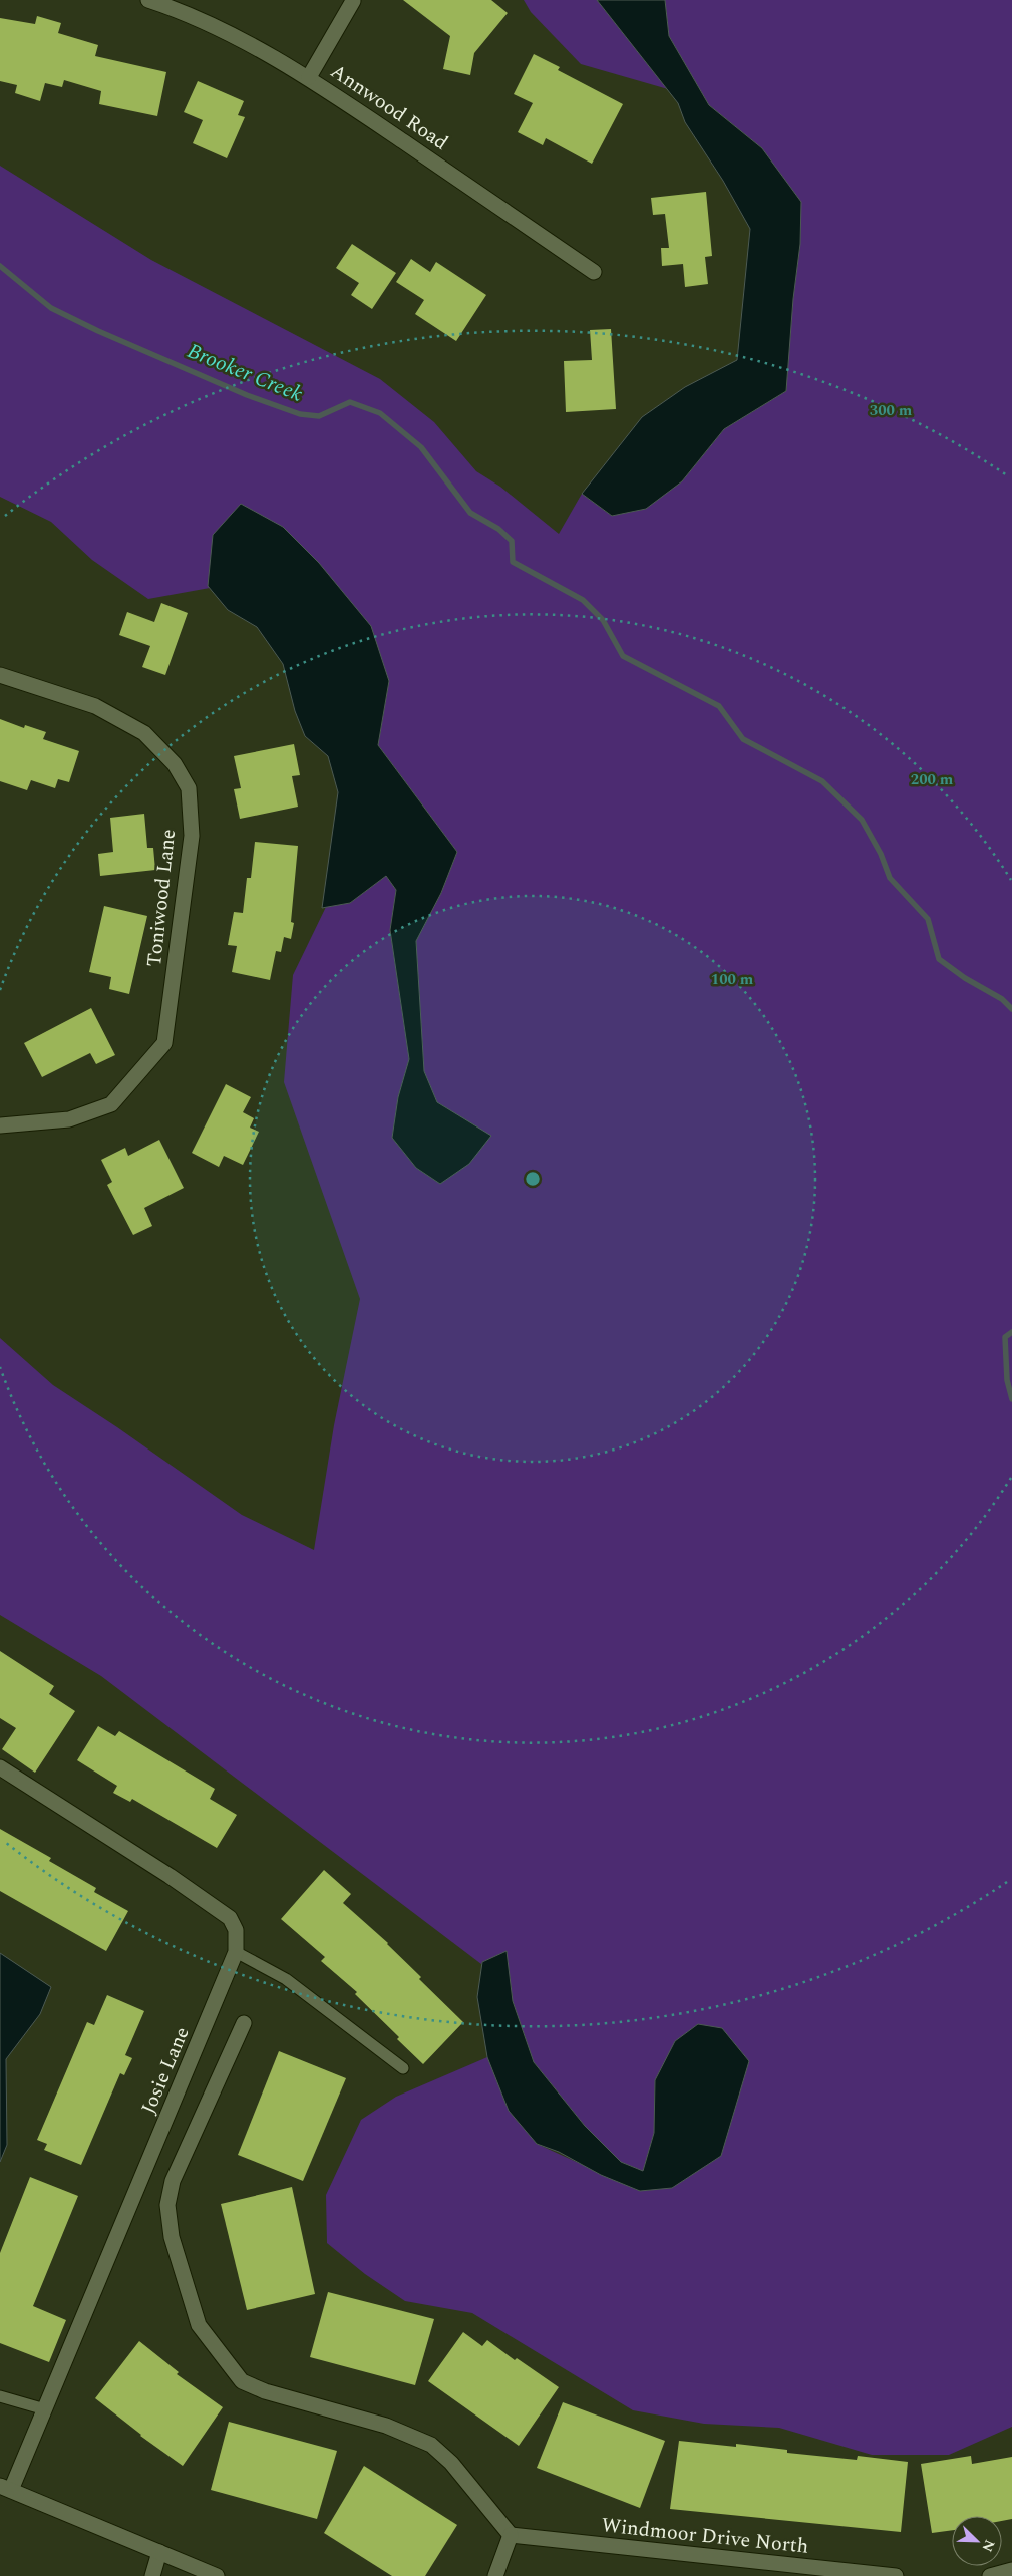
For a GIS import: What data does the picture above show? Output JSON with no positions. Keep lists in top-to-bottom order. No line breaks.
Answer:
{"streets":{"street":["Annwood Road","Toniwood Lane","Josie Lane","Windmoor Drive North"]},"water":["Brooker Creek"],"north":"bottom right","rings":["300 m","200 m","100 m"]}
